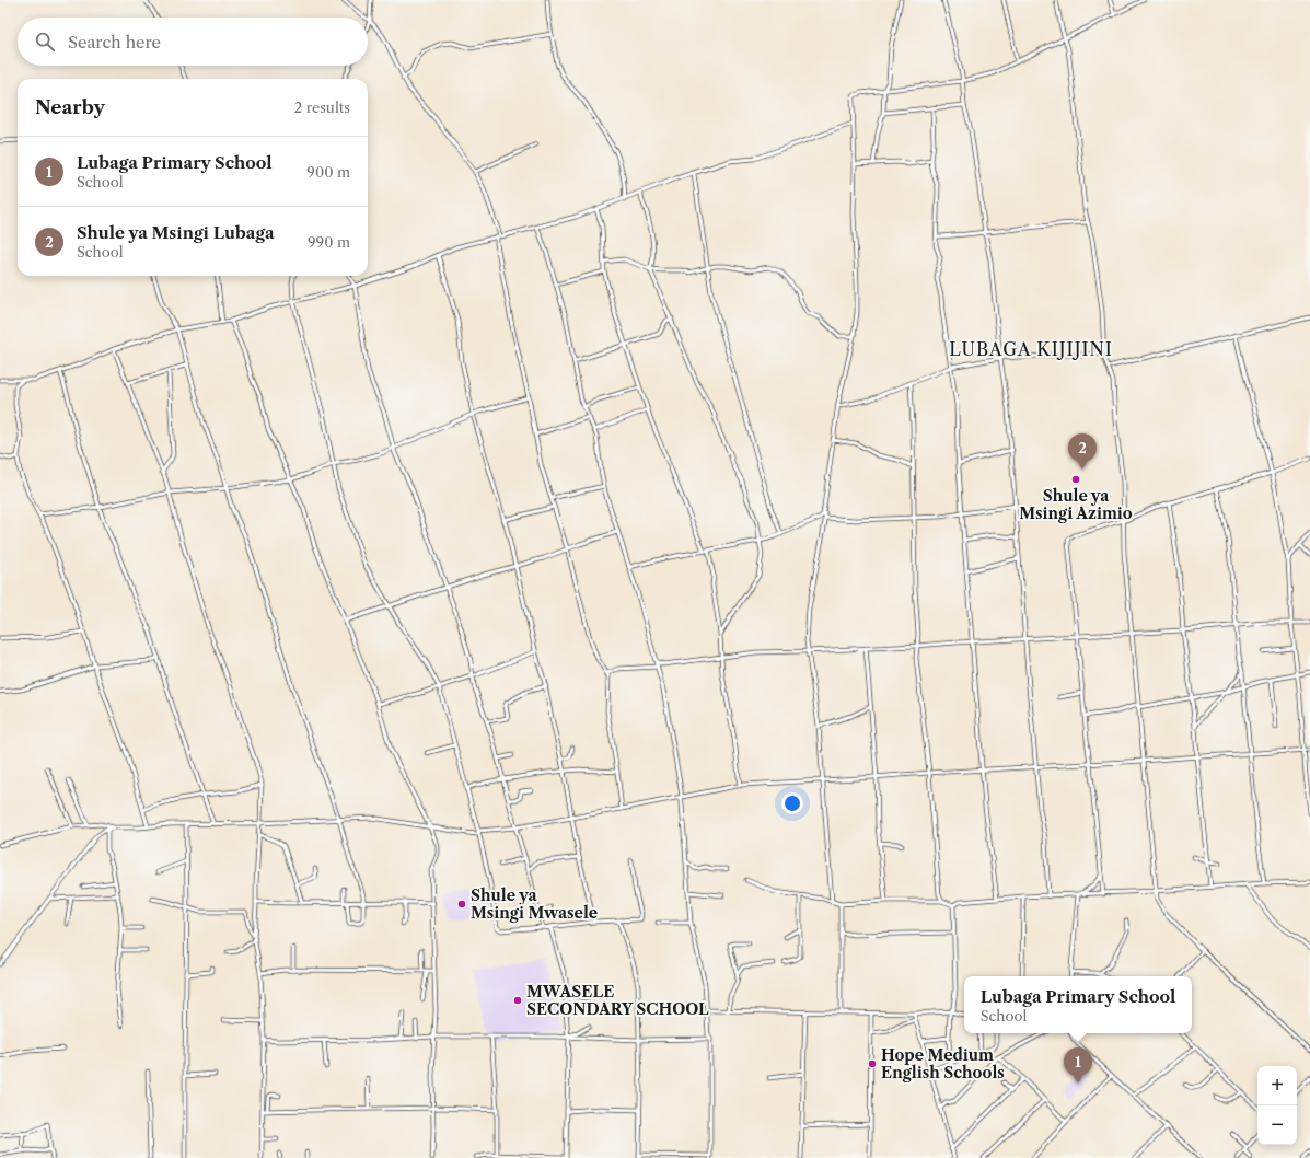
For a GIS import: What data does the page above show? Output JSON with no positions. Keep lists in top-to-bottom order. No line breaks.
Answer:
{"districts":["LUBAGA KIJIJINI"],"places":["Shule ya Msingi Azimio","Shule ya Msingi Mwasele","MWASELE SECONDARY SCHOOL","Hope Medium English Schools"],"page":{"search":"Search here","heading":["Nearby","2 results"],"list":[{"mark":"1","name":"Lubaga Primary School","note":"School","value":"900 m"},{"mark":"2","name":"Shule ya Msingi Lubaga","note":"School","value":"990 m"}],"pins":["2","1"],"popup":["Lubaga Primary School","School"],"map_buttons":["+","−"]}}
